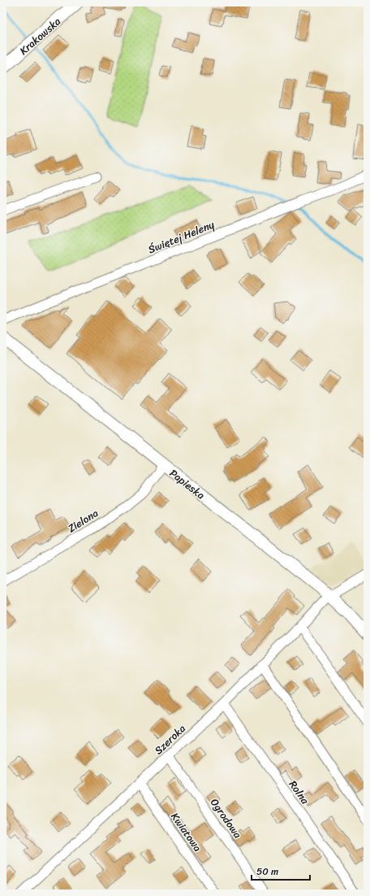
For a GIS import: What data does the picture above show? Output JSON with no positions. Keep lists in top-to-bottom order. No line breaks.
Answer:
{"streets":{"main road":["Krakowska"],"street":["Świętej Heleny","Papieska","Zielona","Szeroka","Rolna","Ogrodowa","Kwiatowa"]},"crossings":[["Papieska","Zielona"],["Papieska","Szeroka"],["Szeroka","Rolna"],["Szeroka","Ogrodowa"],["Szeroka","Kwiatowa"]],"scale_bar":"50 m"}
